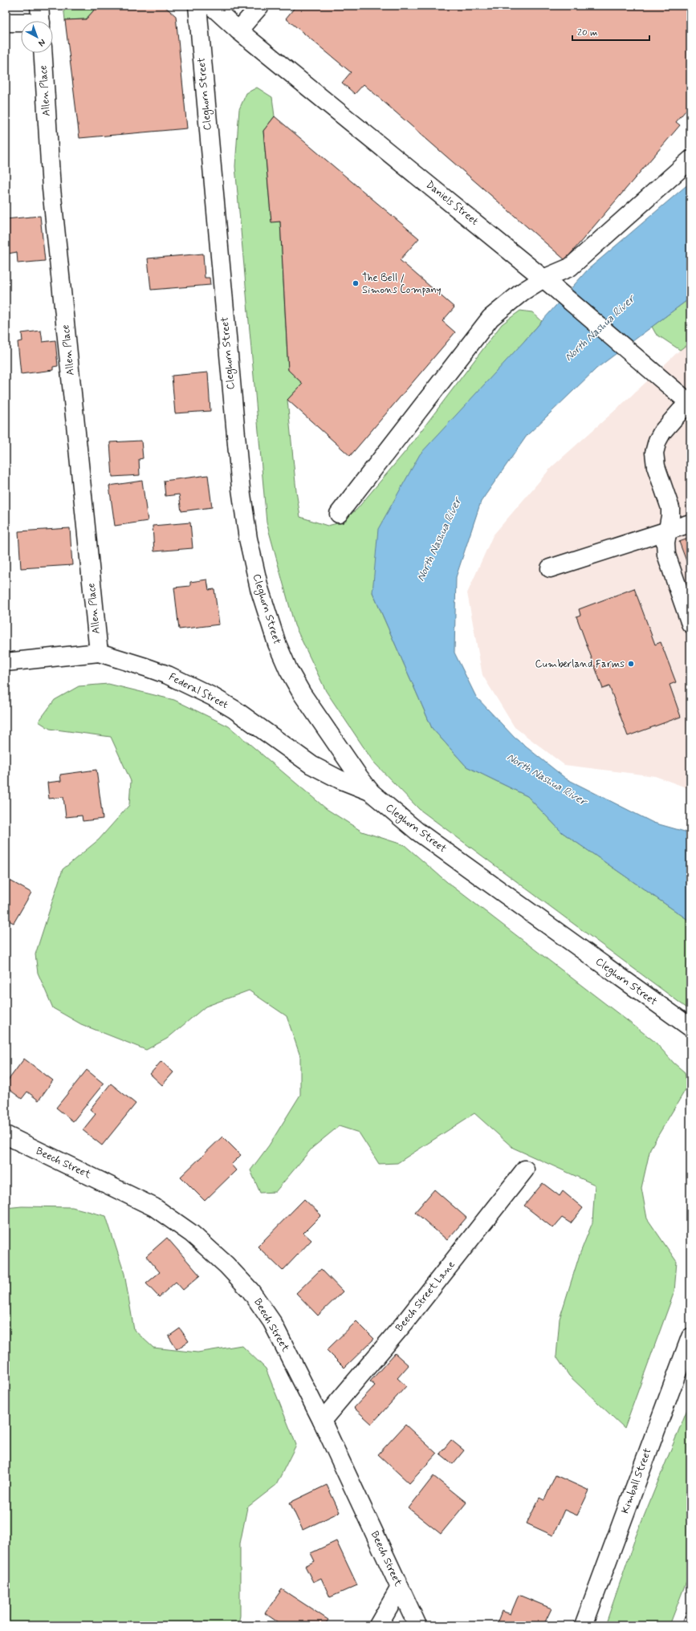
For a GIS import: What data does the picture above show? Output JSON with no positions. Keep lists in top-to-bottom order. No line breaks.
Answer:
{"streets":{"street":["Allen Place","Cleghorn Street","Daniels Street","Federal Street","Beech Street","Beech Street Lane","Kimball Street"]},"crossings":[["Allen Place","Federal Street"],["Cleghorn Street","Federal Street"],["Beech Street","Beech Street Lane"]],"water":["North Nashua River"],"places":["The Bell / Simons Company","Cumberland Farms"],"scale_bar":"20 m","north":"bottom right"}
